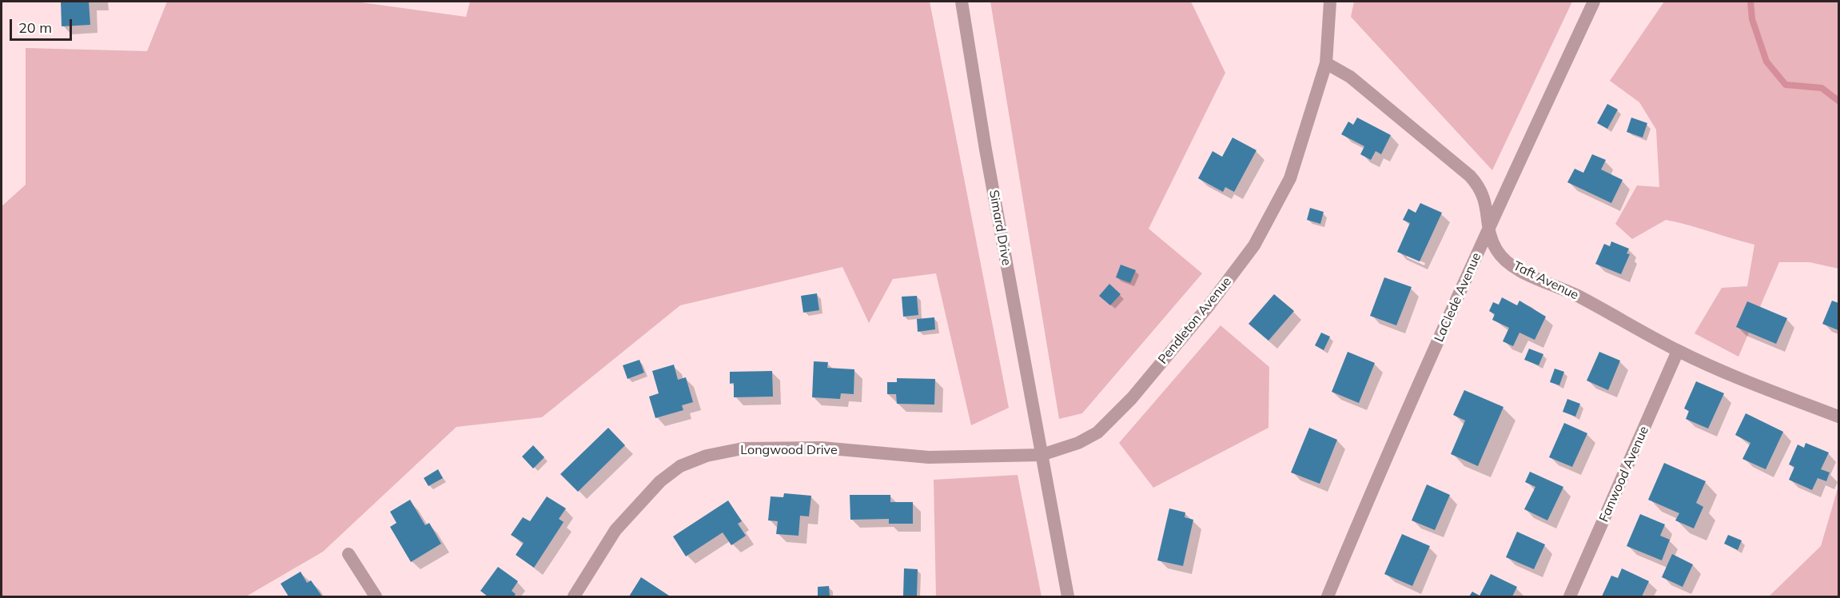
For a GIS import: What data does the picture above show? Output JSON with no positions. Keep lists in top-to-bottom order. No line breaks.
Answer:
{"streets":{"street":["Simard Drive","Taft Avenue","LaClede Avenue","Pendleton Avenue","Longwood Drive","Fanwood Avenue"]},"crossings":[["Simard Drive","Pendleton Avenue"],["Simard Drive","Longwood Drive"],["Taft Avenue","LaClede Avenue"],["Taft Avenue","Pendleton Avenue"],["Taft Avenue","Fanwood Avenue"],["Pendleton Avenue","Longwood Drive"]],"scale_bar":"20 m"}
